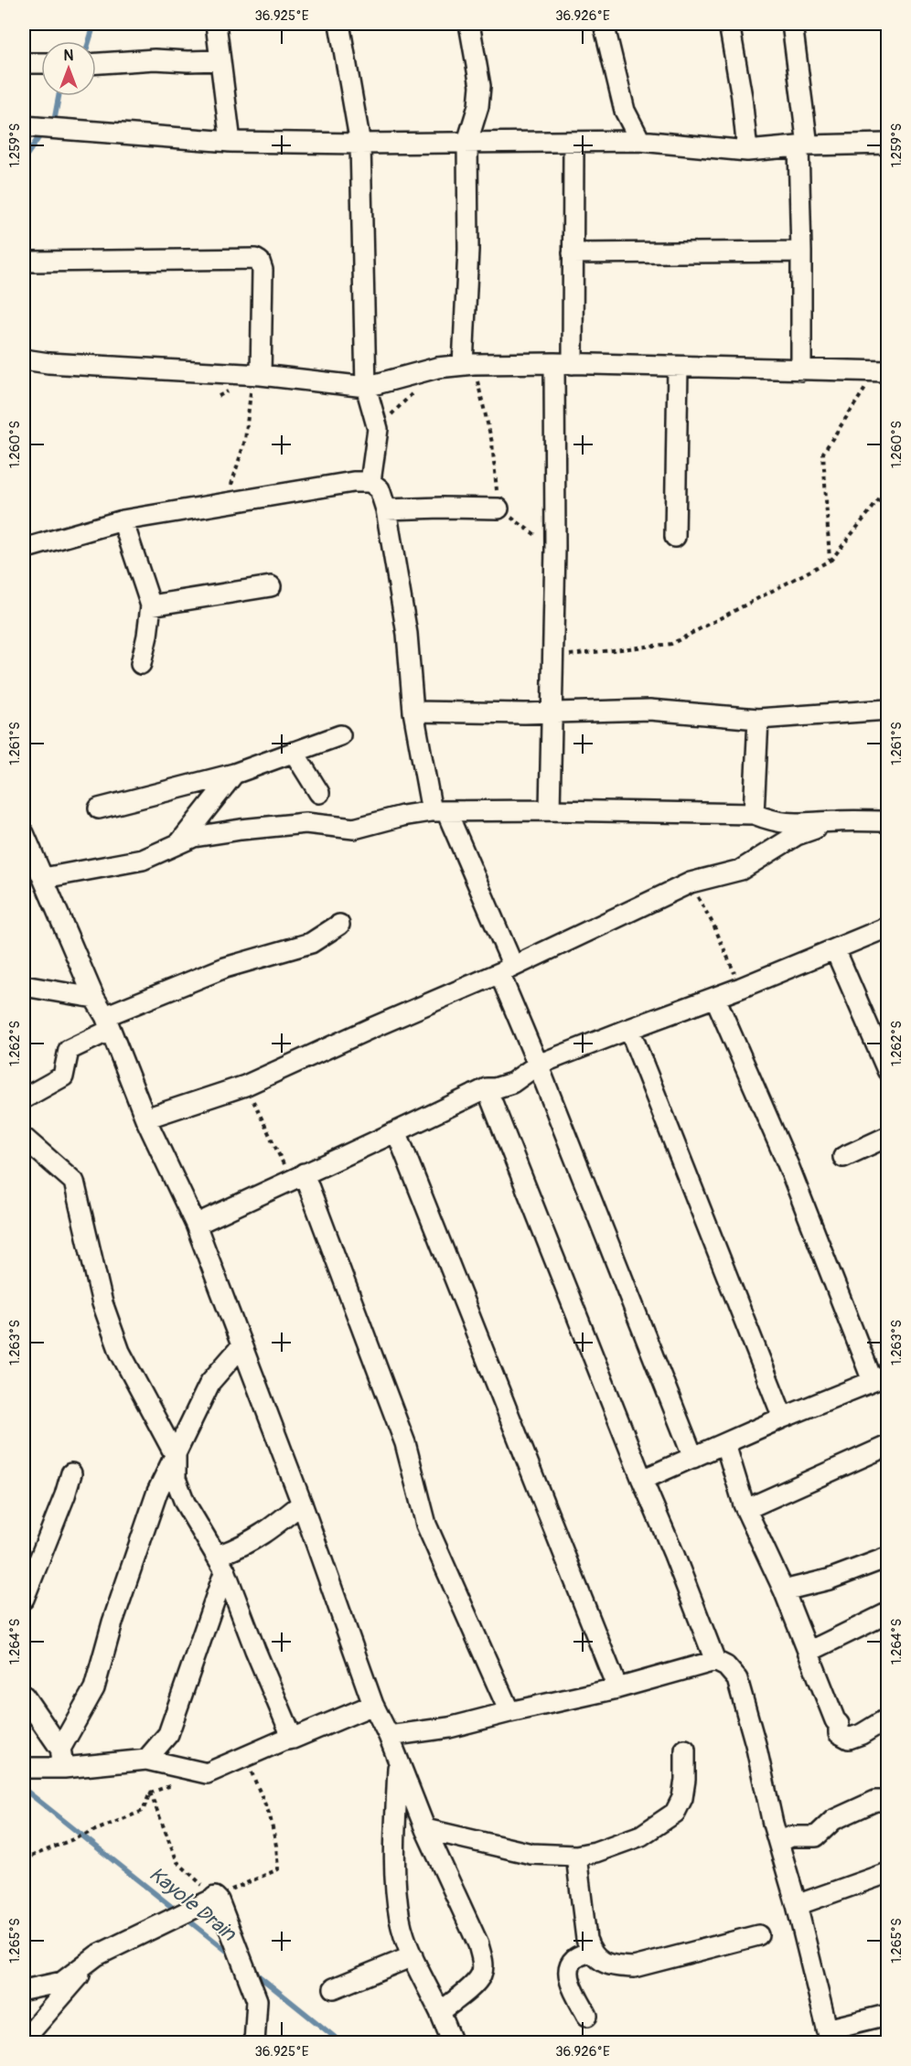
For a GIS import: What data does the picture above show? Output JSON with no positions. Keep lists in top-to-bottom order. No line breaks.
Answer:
{"water":["Kayole Drain"],"north":"top","coordinates":["36.925°E","36.926°E","1.259°S","1.260°S","1.261°S","1.262°S","1.263°S","1.264°S","1.265°S"]}
